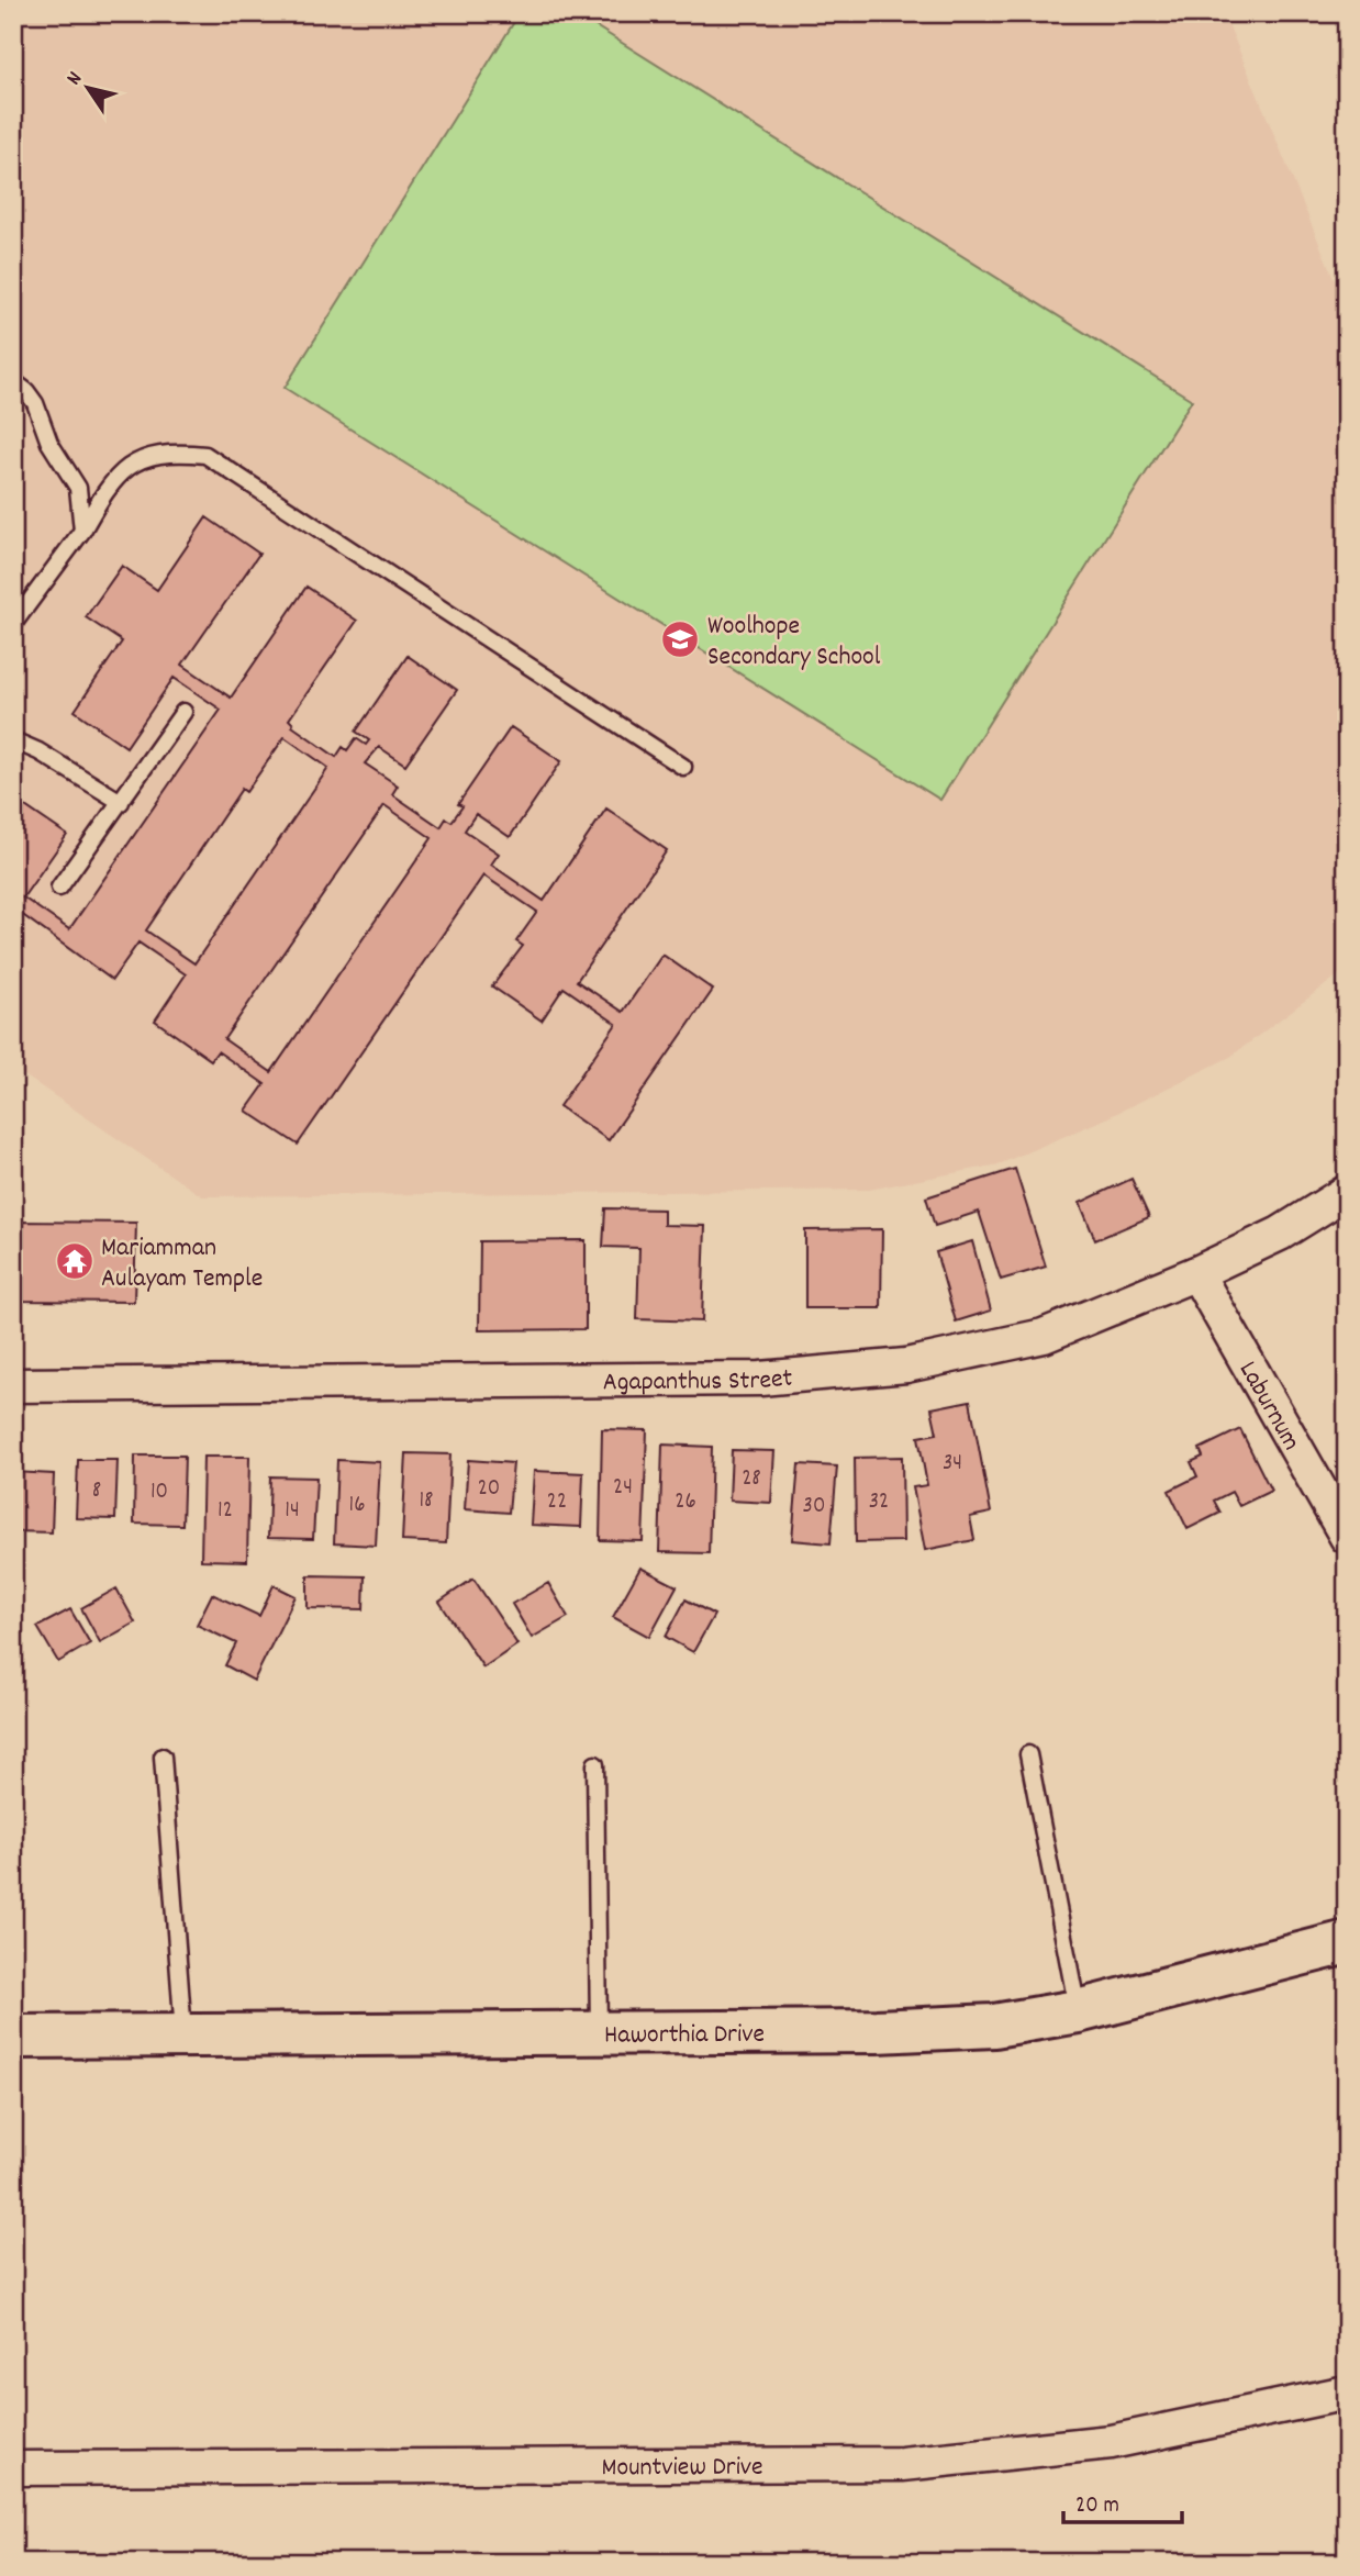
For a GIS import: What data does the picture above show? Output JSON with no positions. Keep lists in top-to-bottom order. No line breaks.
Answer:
{"streets":{"street":["Agapanthus Street","Laburnum","Haworthia Drive","Mountview Drive"]},"crossings":[["Agapanthus Street","Laburnum"]],"places":{"school or university":["Woolhope Secondary School"],"temple":["Mariamman Aulayam Temple"]},"house_numbers":["34","28","24","20","8","10","18","22","26","32","16","30","12","14"],"scale_bar":"20 m","north":"top left"}
